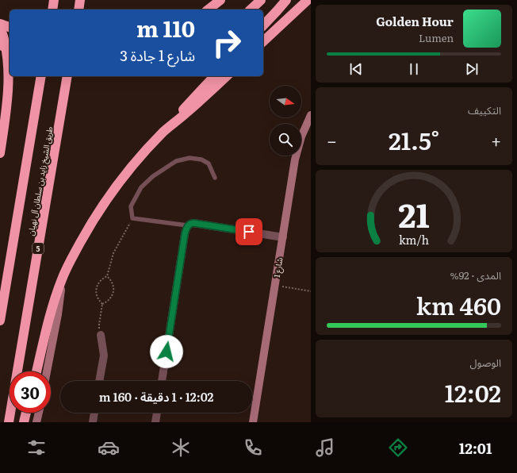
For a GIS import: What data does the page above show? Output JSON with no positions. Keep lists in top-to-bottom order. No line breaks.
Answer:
{"streets":{"highway":["طريق الشيخ زايد بن سلطان آل نهيان","5"],"street":["شارع 1"]},"north":"right","page":{"song":["Golden Hour","Lumen"],"turn":["110 m","شارع 1 جادة 3"],"tile":["التكييف",["المدى · 92%","460 km"],["الوصول","12:02"]],"heat":["−","21.5°","+"],"limit":"30","trip":"12:02 · 1 دقيقة · 160 m","tabs":"12:01","gauge":["21","km/h"]}}
